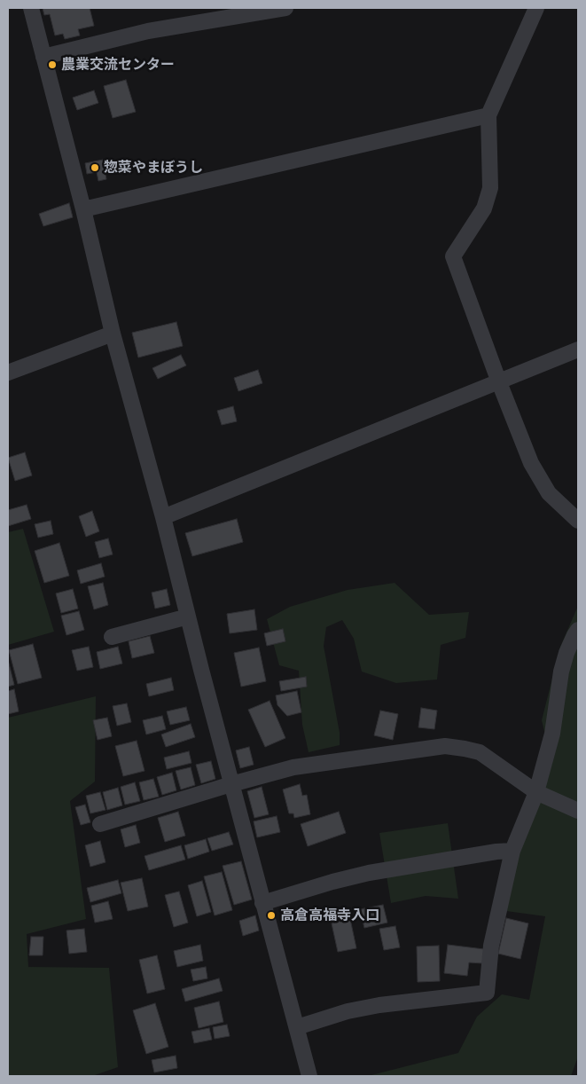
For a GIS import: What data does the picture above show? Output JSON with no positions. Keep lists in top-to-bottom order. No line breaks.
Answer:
{"places":["農業交流センター","惣菜やまぼうし","高倉高福寺入口"]}
